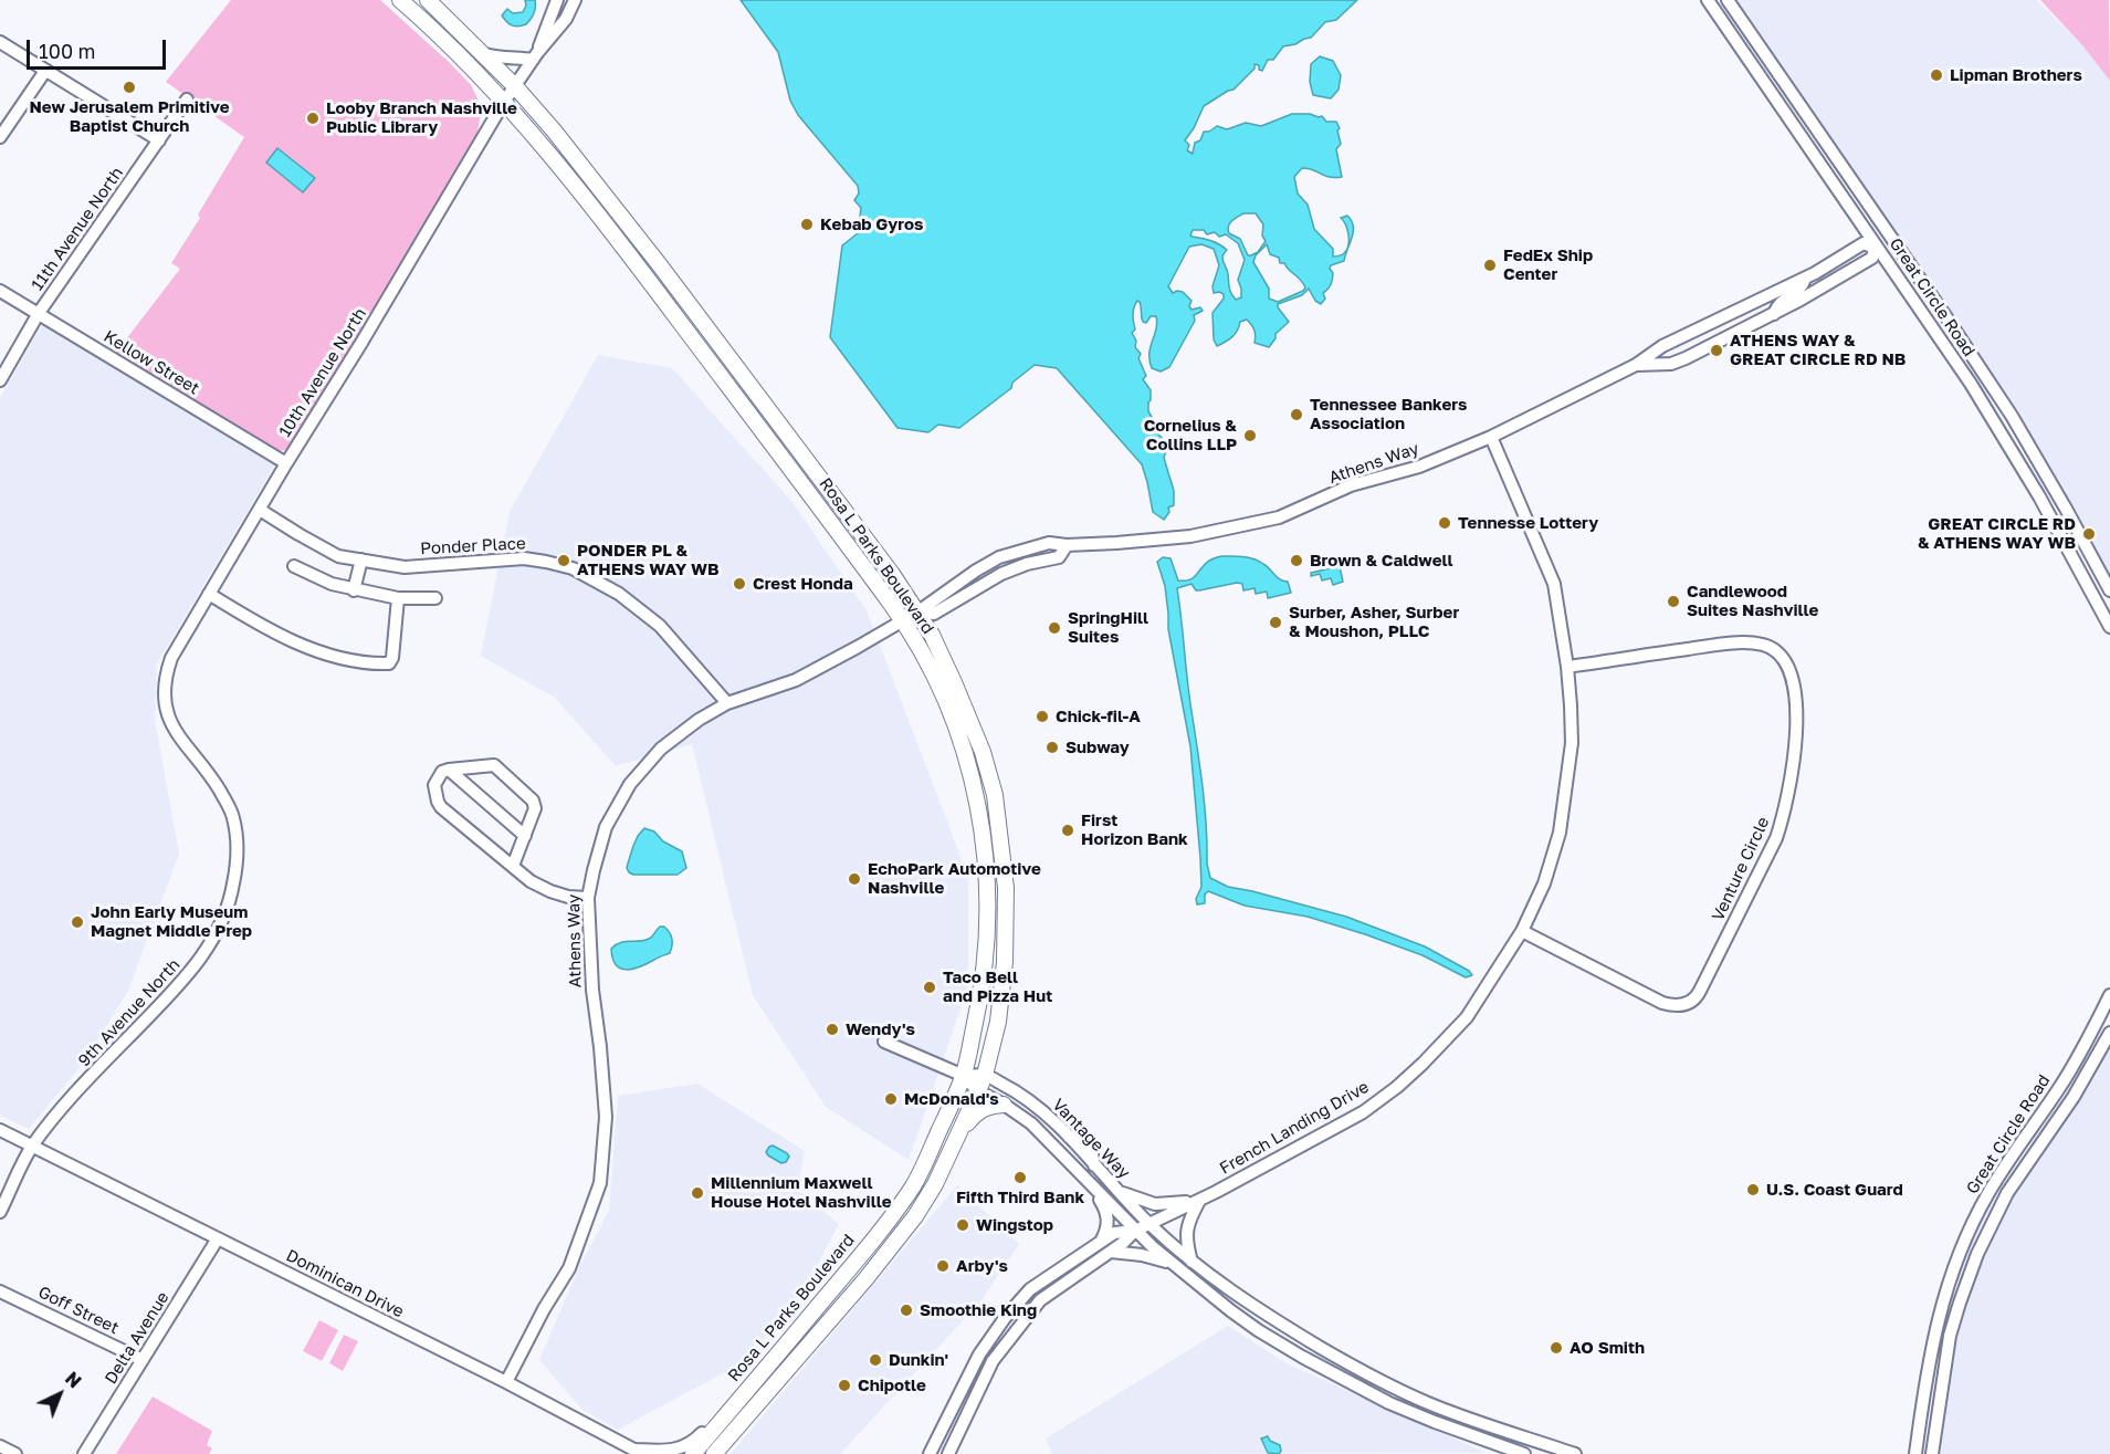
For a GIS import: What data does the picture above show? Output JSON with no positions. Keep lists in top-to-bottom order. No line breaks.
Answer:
{"streets":{"main road":["Rosa L Parks Boulevard"],"street":["11th Avenue North","Great Circle Road","Kellow Street","10th Avenue North","Athens Way","Ponder Place","Venture Circle","9th Avenue North","French Landing Drive","Vantage Way","Dominican Drive","Goff Street","Delta Avenue"]},"crossings":[["11th Avenue North","Kellow Street"],["Great Circle Road","Athens Way"],["Kellow Street","10th Avenue North"],["10th Avenue North","Ponder Place"],["10th Avenue North","Rosa L Parks Boulevard"],["10th Avenue North","9th Avenue North"],["Athens Way","Ponder Place"],["Athens Way","Rosa L Parks Boulevard"],["Athens Way","French Landing Drive"],["Athens Way","Dominican Drive"],["Rosa L Parks Boulevard","Vantage Way"],["Venture Circle","French Landing Drive"],["9th Avenue North","Dominican Drive"],["French Landing Drive","Vantage Way"],["Dominican Drive","Delta Avenue"],["Goff Street","Delta Avenue"]],"places":["Lipman Brothers","New Jerusalem Primitive Baptist Church","Looby Branch Nashville Public Library","Kebab Gyros","FedEx Ship Center","ATHENS WAY & GREAT CIRCLE RD NB","Tennessee Bankers Association","Cornelius & Collins LLP","Tennesse Lottery","GREAT CIRCLE RD & ATHENS WAY WB","PONDER PL & ATHENS WAY WB","Brown & Caldwell","Crest Honda","Candlewood Suites Nashville","Surber, Asher, Surber & Moushon, PLLC","SpringHill Suites","Chick-fil-A","Subway","First Horizon Bank","EchoPark Automotive Nashville","John Early Museum Magnet Middle Prep","Taco Bell and Pizza Hut","Wendy's","McDonald's","Fifth Third Bank","U.S. Coast Guard","Millennium Maxwell House Hotel Nashville","Wingstop","Arby's","Smoothie King","AO Smith","Dunkin'","Chipotle"],"scale_bar":"100 m","north":"top right"}
